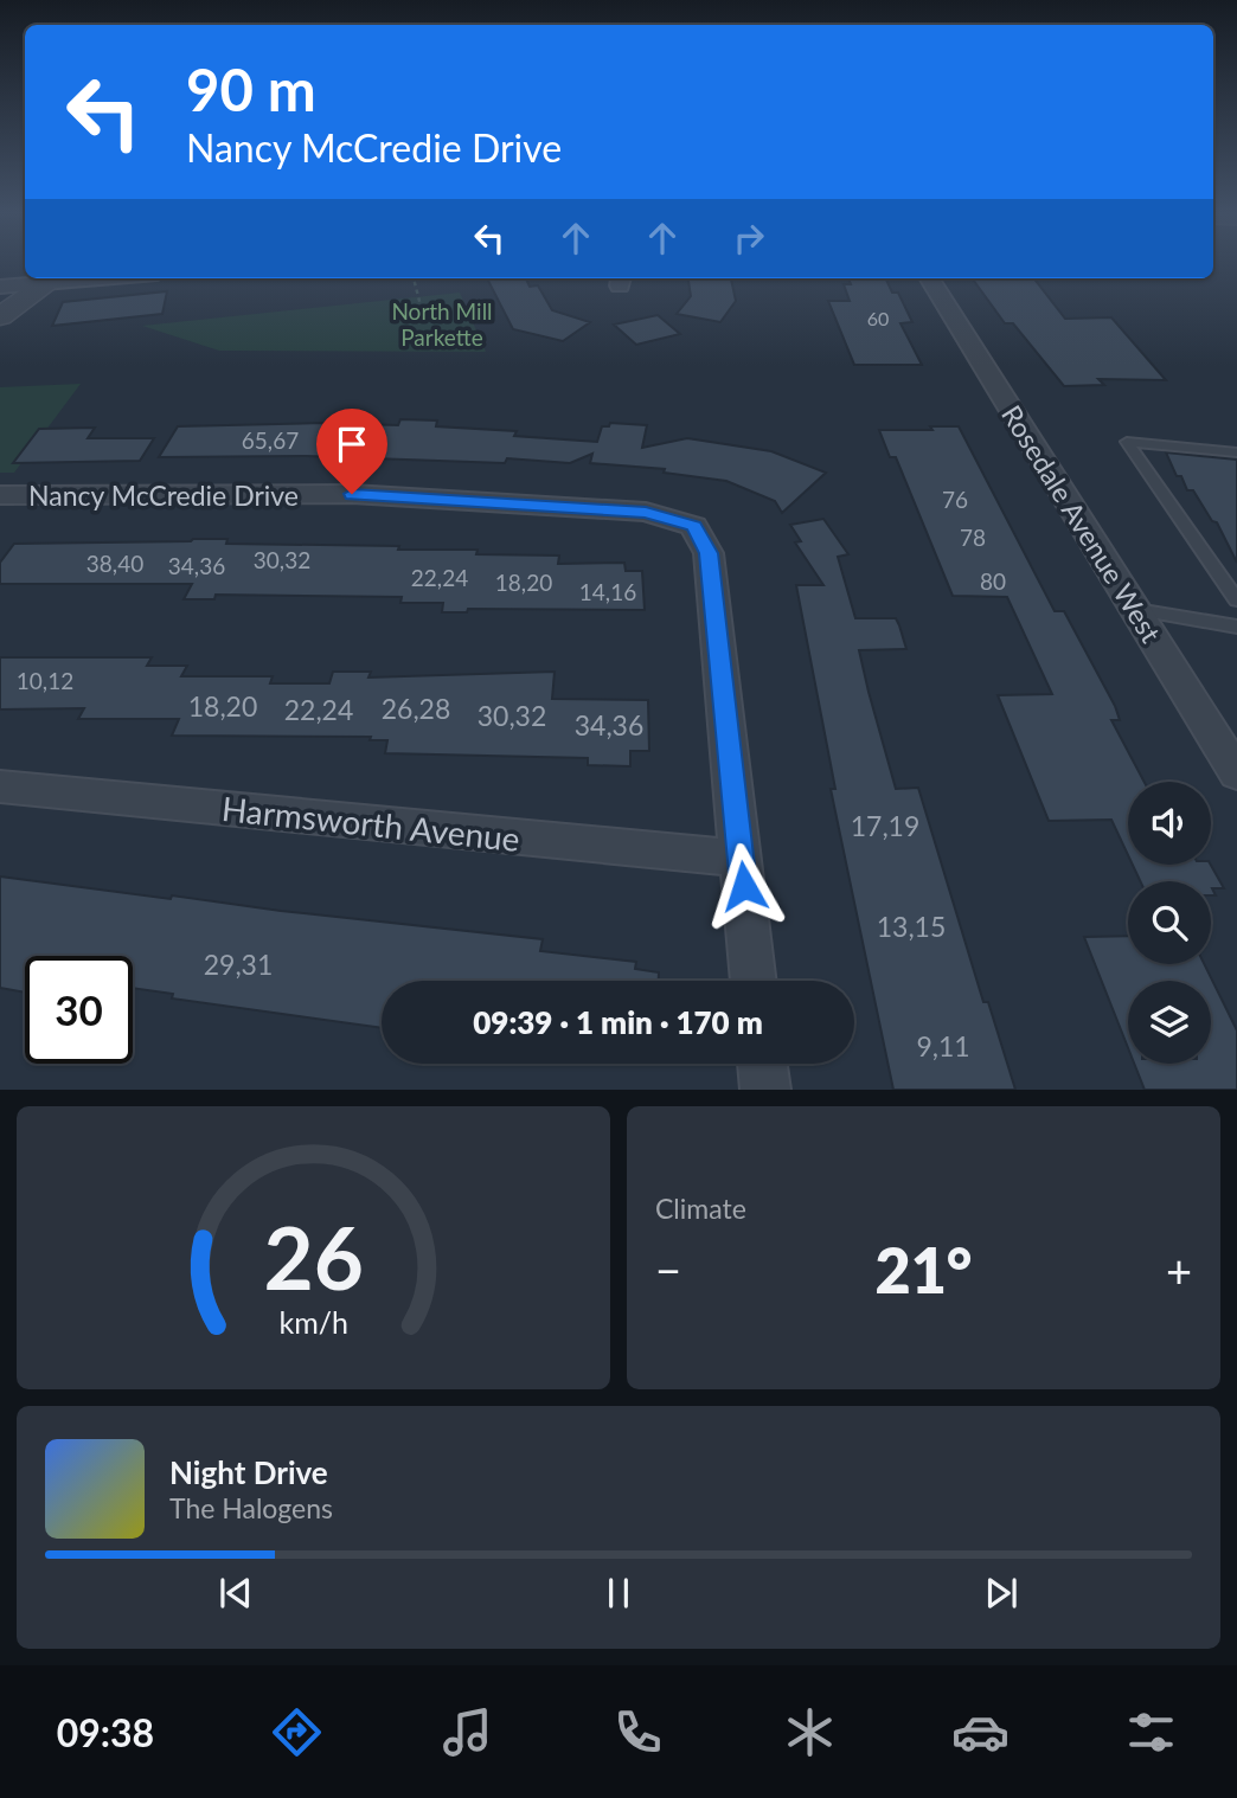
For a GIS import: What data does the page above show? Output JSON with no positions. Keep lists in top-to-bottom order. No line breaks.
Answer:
{"streets":{"street":["Nancy McCredie Drive","Rosedale Avenue West","Harmsworth Avenue"]},"crossings":[["Nancy McCredie Drive","Harmsworth Avenue"]],"parks":["North Mill Parkette"],"house_numbers":["60","65,67","76","78","30,32","38,40","34,36","22,24","80","18,20","14,16","10,12","18,20","26,28","22,24","30,32","34,36","17,19","13,15","29,31","9,11"],"page":{"turn":["90 m","Nancy McCredie Drive"],"limit":"30","trip":"09:39 · 1 min · 170 m","tile":"Climate","heat":["−","21°","+"],"song":["Night Drive","The Halogens"],"tabs":"09:38","gauge":["26","km/h"]}}
